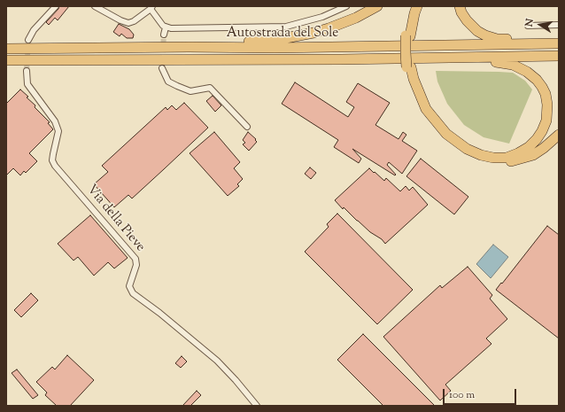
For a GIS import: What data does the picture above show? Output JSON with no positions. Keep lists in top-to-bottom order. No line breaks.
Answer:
{"streets":{"highway":["Autostrada del Sole"],"street":["Via della Pieve"]},"scale_bar":"100 m","north":"left"}
